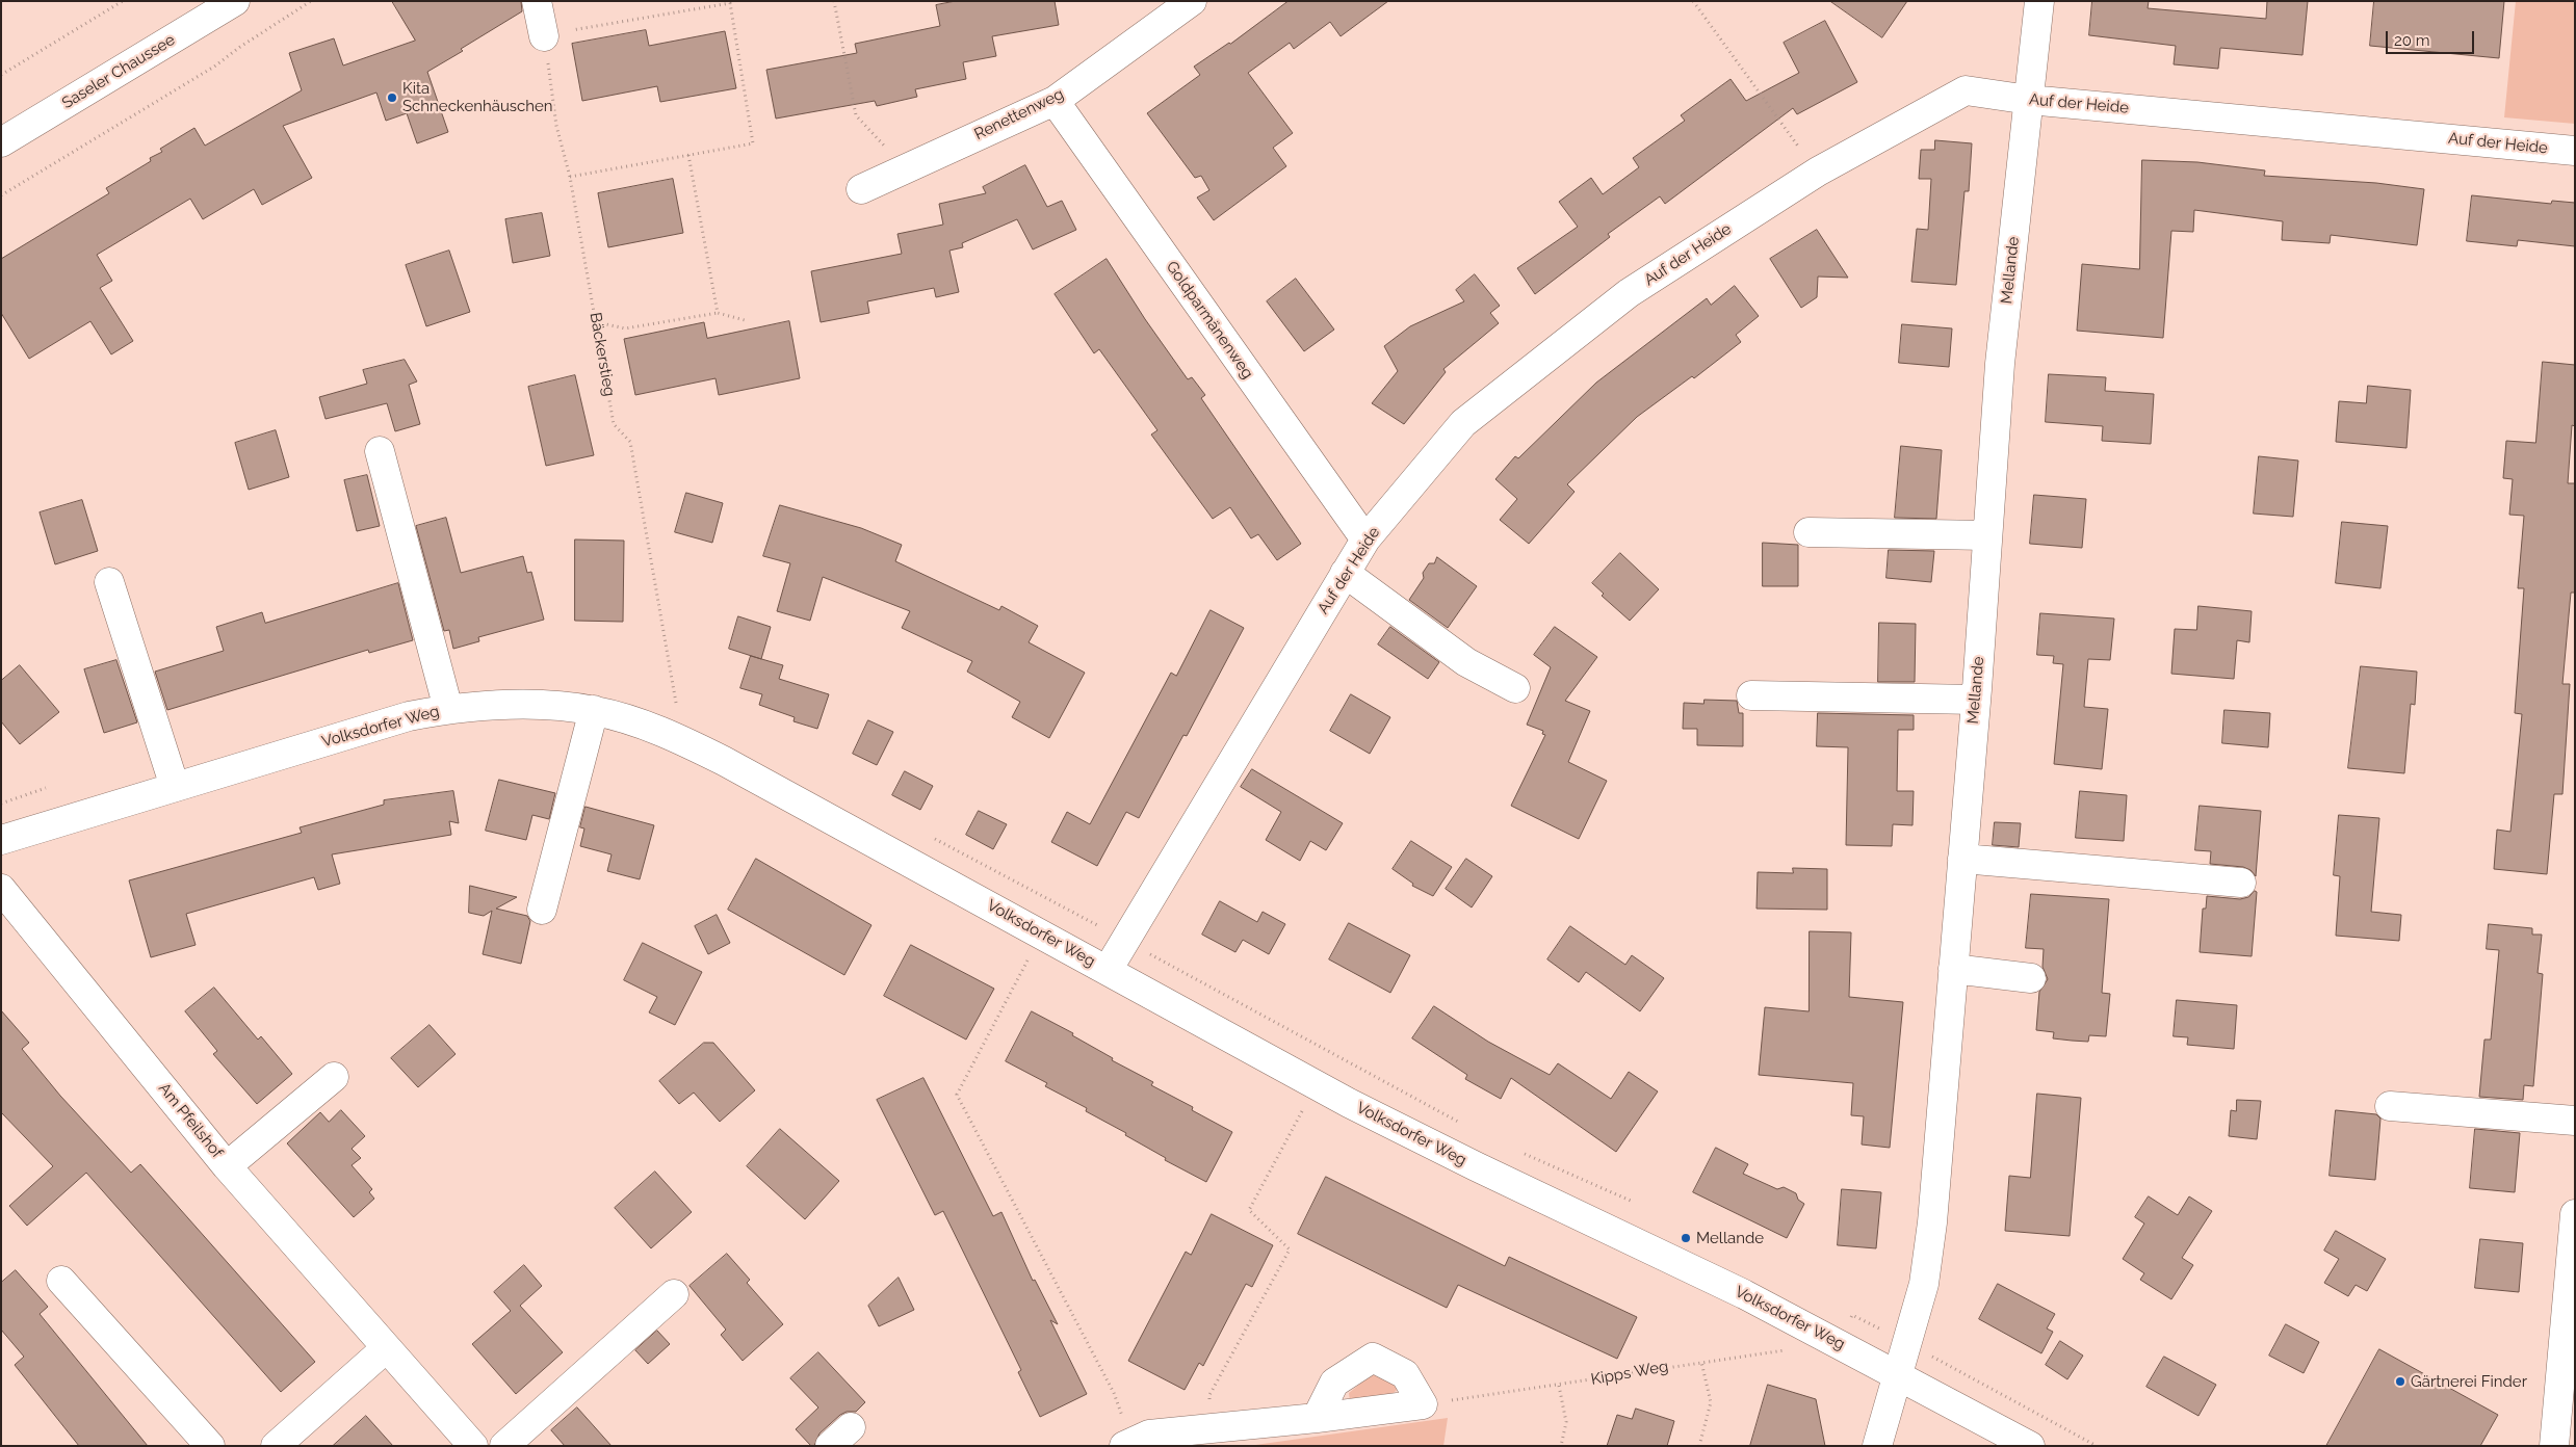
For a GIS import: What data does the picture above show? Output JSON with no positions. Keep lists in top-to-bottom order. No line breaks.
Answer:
{"streets":{"street":["Saseler Chaussee","Auf der Heide","Renettenweg","Mellande","Goldparmänenweg","Volksdorfer Weg","Am Pfeilshof"],"path":["Bäckerstieg","Kipps Weg"]},"crossings":[["Auf der Heide","Mellande"],["Auf der Heide","Goldparmänenweg"],["Auf der Heide","Volksdorfer Weg"],["Renettenweg","Goldparmänenweg"],["Mellande","Volksdorfer Weg"]],"places":["Kita Schneckenhäuschen","Mellande","Gärtnerei Finder"],"scale_bar":"20 m"}
